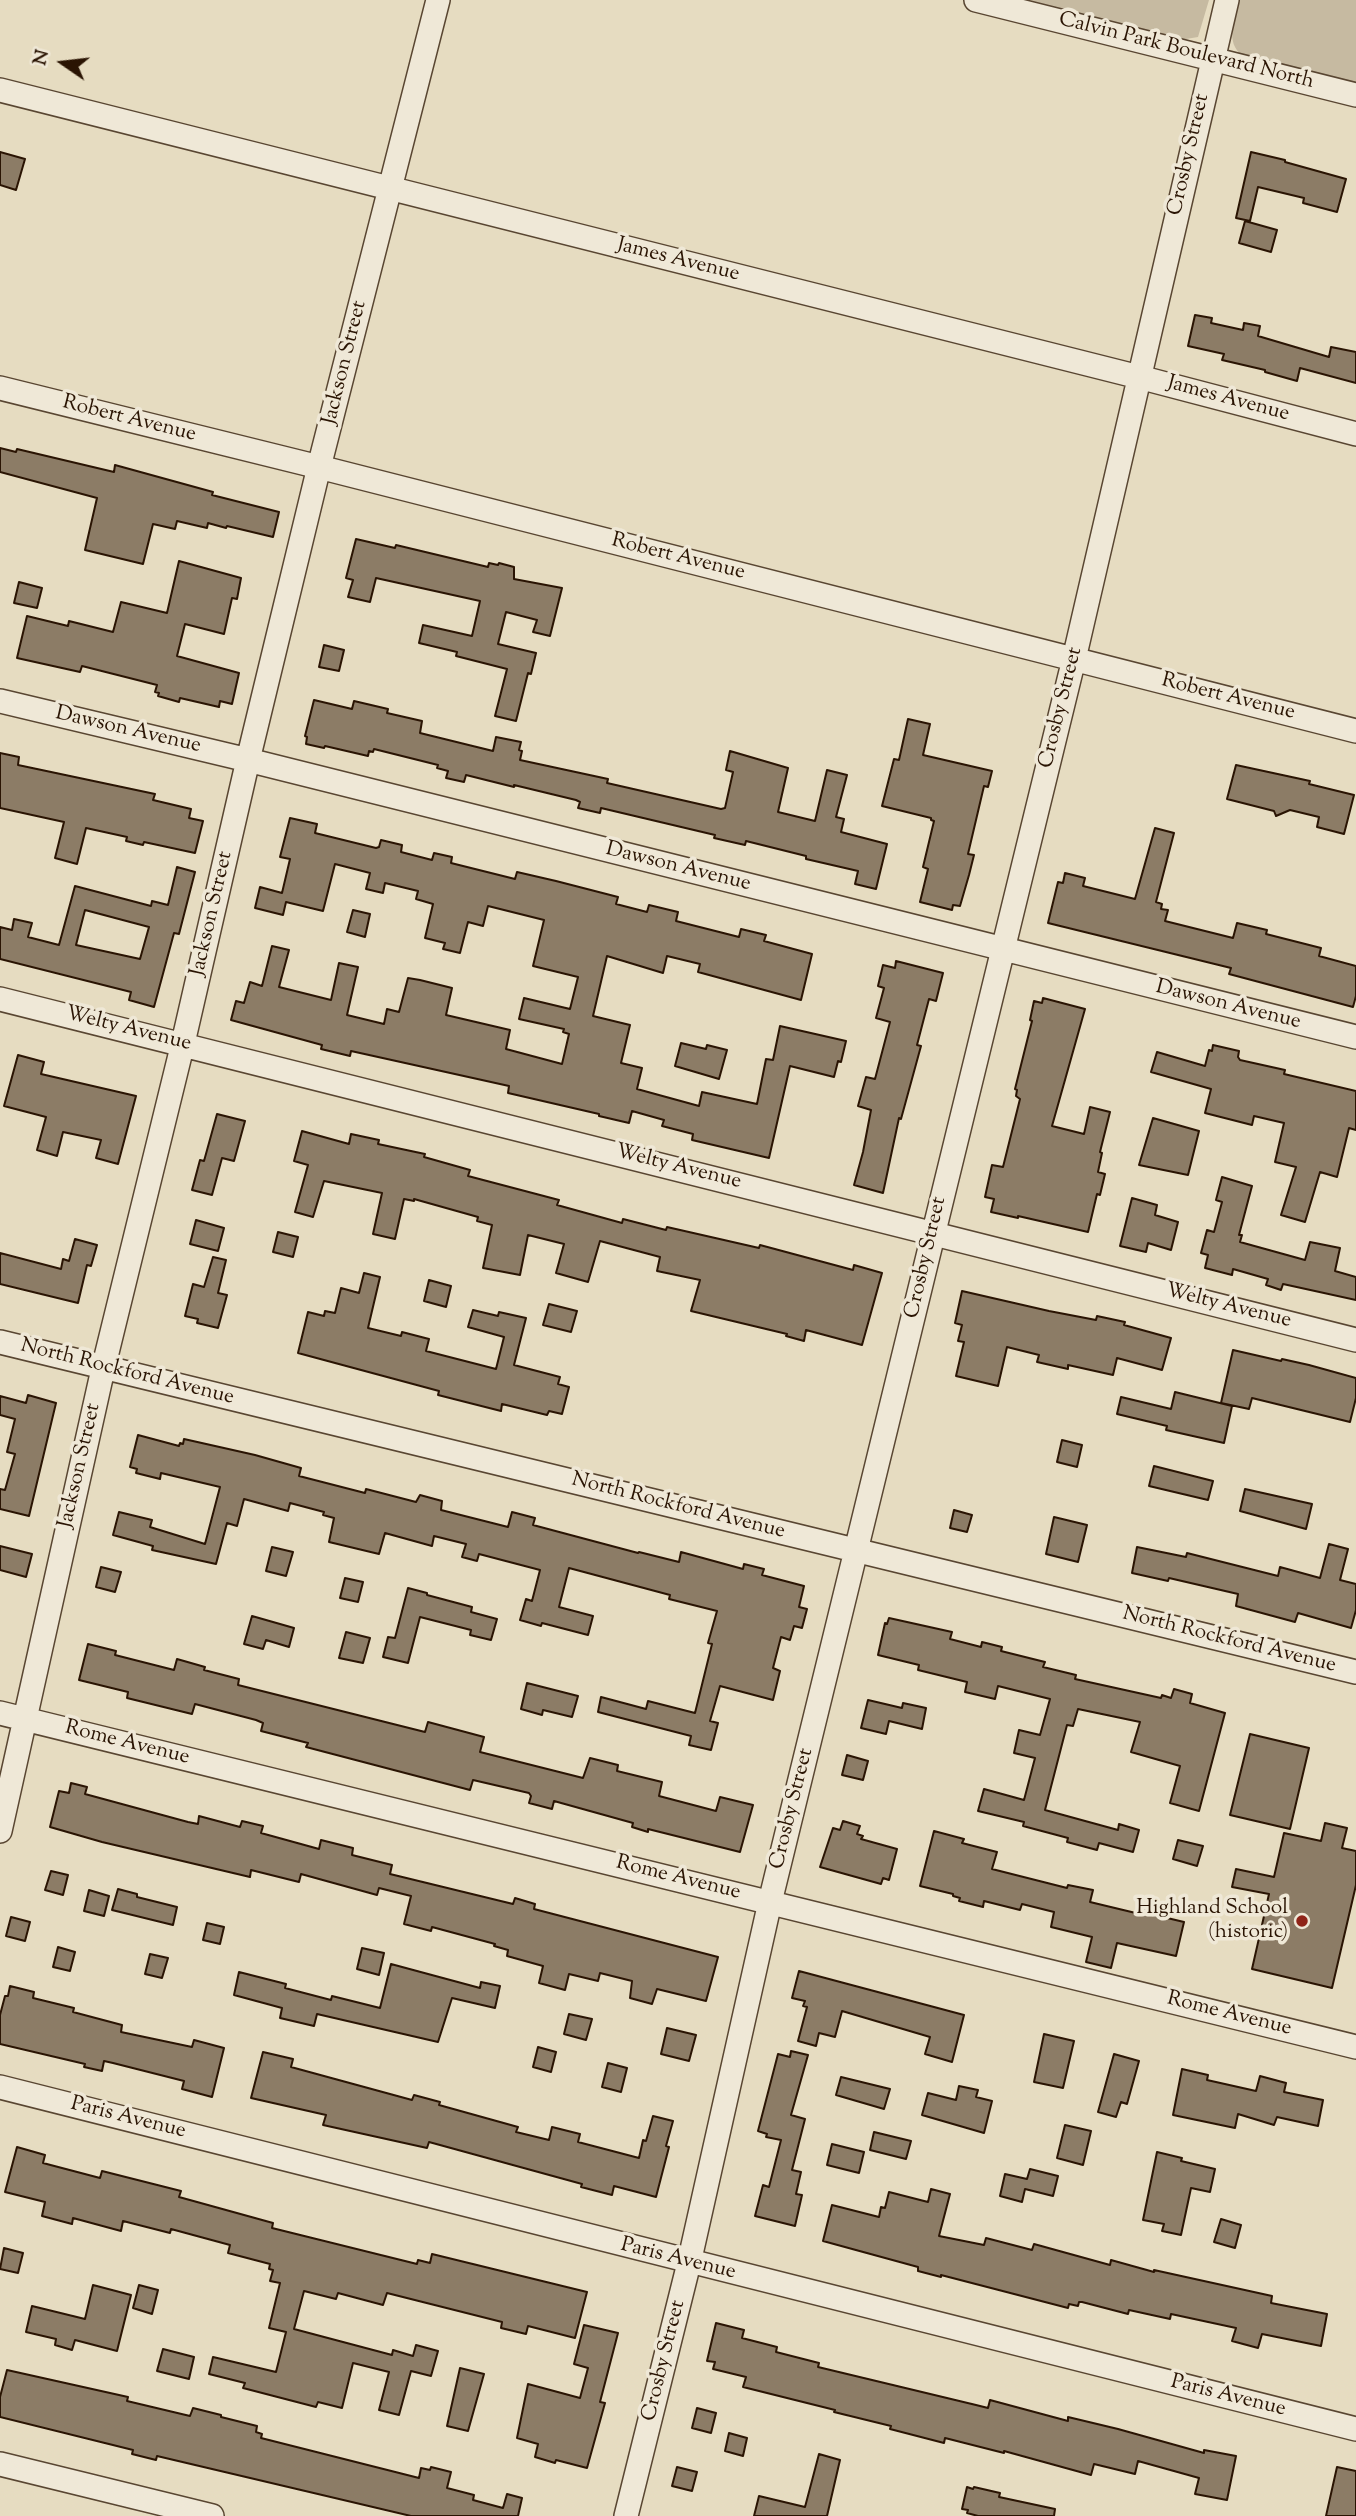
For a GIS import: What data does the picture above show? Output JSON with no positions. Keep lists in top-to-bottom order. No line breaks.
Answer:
{"streets":{"street":["Calvin Park Boulevard North","Crosby Street","James Avenue","Jackson Street","Robert Avenue","Dawson Avenue","Welty Avenue","North Rockford Avenue","Rome Avenue","Paris Avenue"]},"crossings":[["Calvin Park Boulevard North","Crosby Street"],["Crosby Street","James Avenue"],["Crosby Street","Robert Avenue"],["Crosby Street","Dawson Avenue"],["Crosby Street","Welty Avenue"],["Crosby Street","North Rockford Avenue"],["Crosby Street","Rome Avenue"],["Crosby Street","Paris Avenue"],["James Avenue","Jackson Street"],["Jackson Street","Robert Avenue"],["Jackson Street","Dawson Avenue"],["Jackson Street","Welty Avenue"],["Jackson Street","North Rockford Avenue"],["Jackson Street","Rome Avenue"]],"places":["Highland School (historic)"],"north":"left"}
